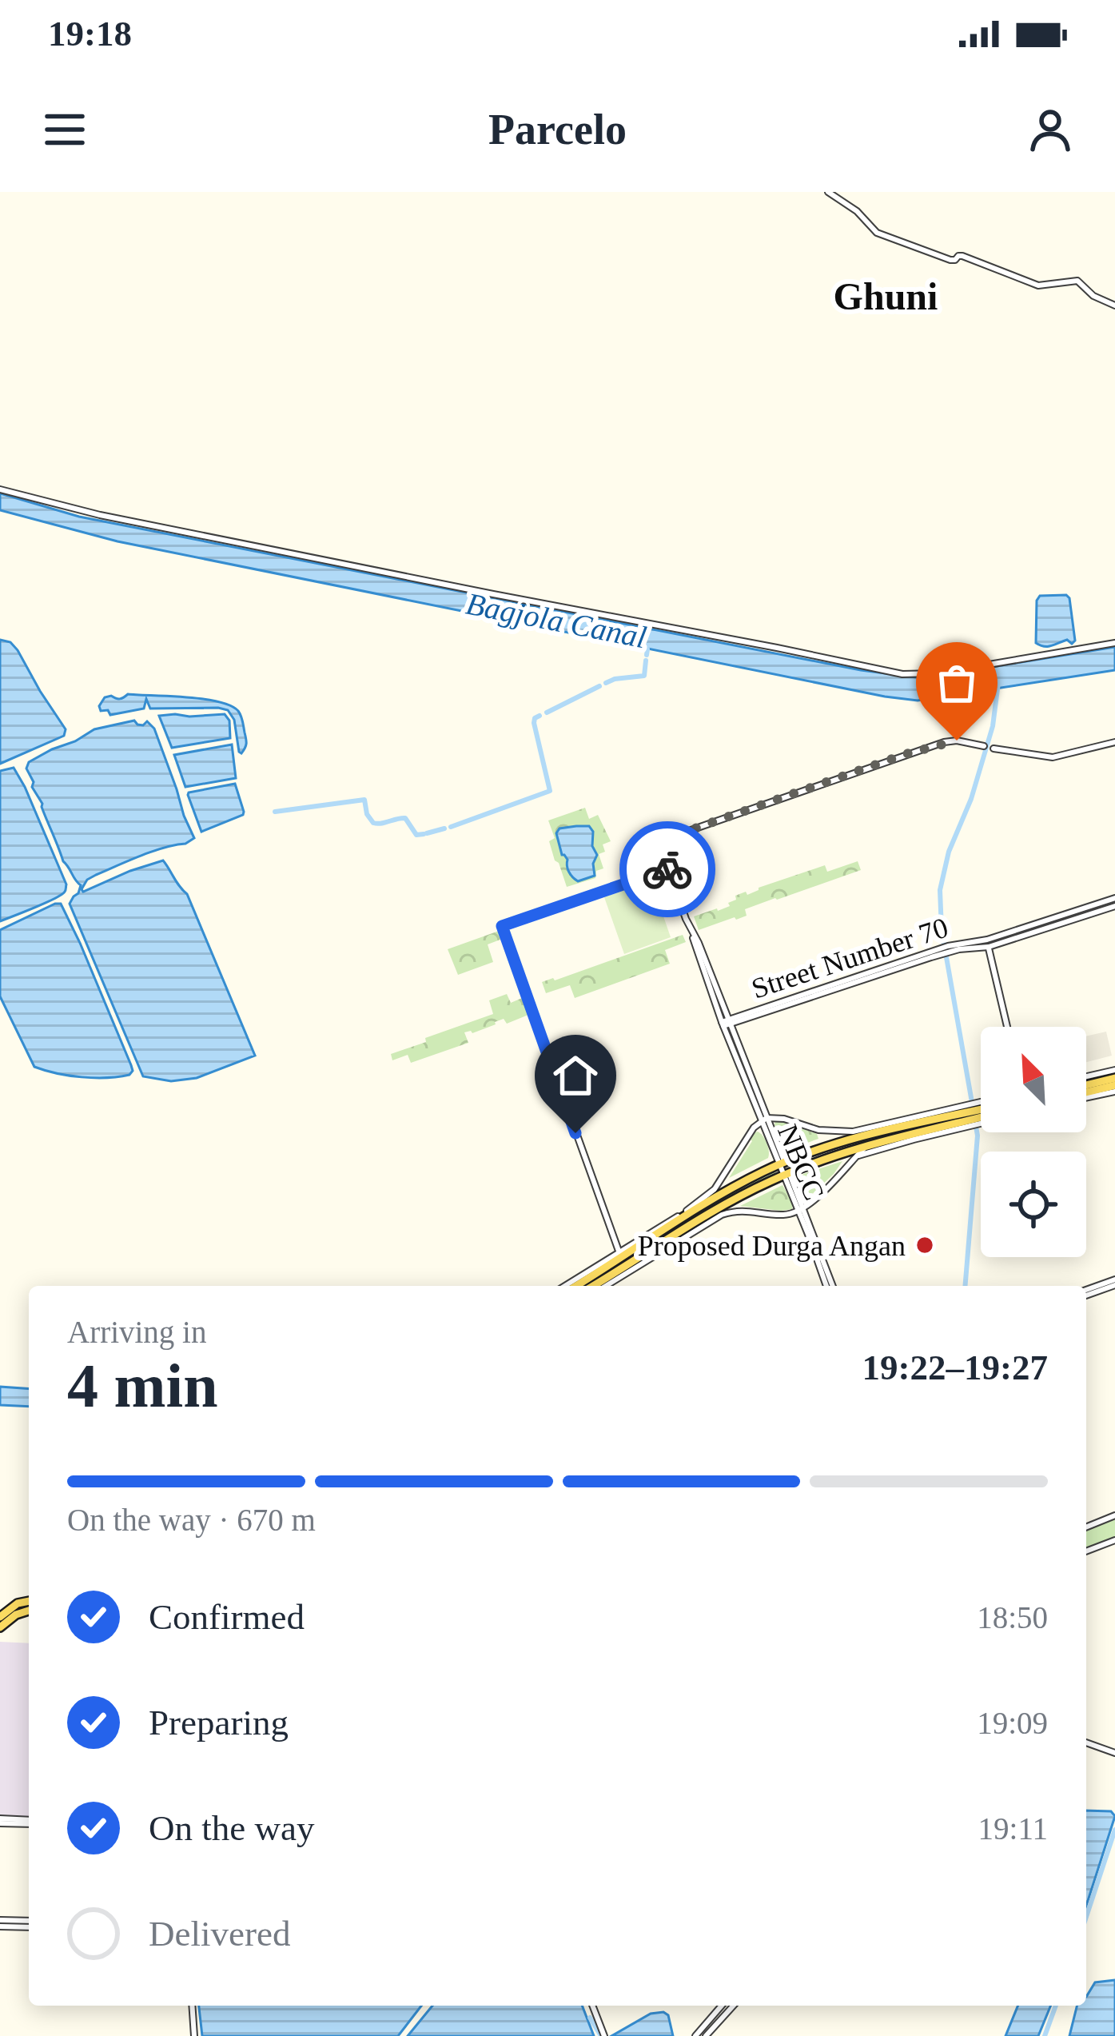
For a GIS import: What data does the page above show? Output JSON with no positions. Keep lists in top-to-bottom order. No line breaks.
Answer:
{"streets":{"street":["Street Number 70","NBCC"]},"crossings":[["Street Number 70","NBCC"]],"districts":["Ghuni"],"water":["Bagjola Canal"],"places":["Proposed Durga Angan"],"north":"top left","page":{"status":"19:18","header":"Parcelo","heading":["4 min","Arriving in","19:22–19:27"],"bar":"On the way · 670 m","list":[["Confirmed","18:50"],["Preparing","19:09"],["On the way","19:11"],"Delivered"]}}
